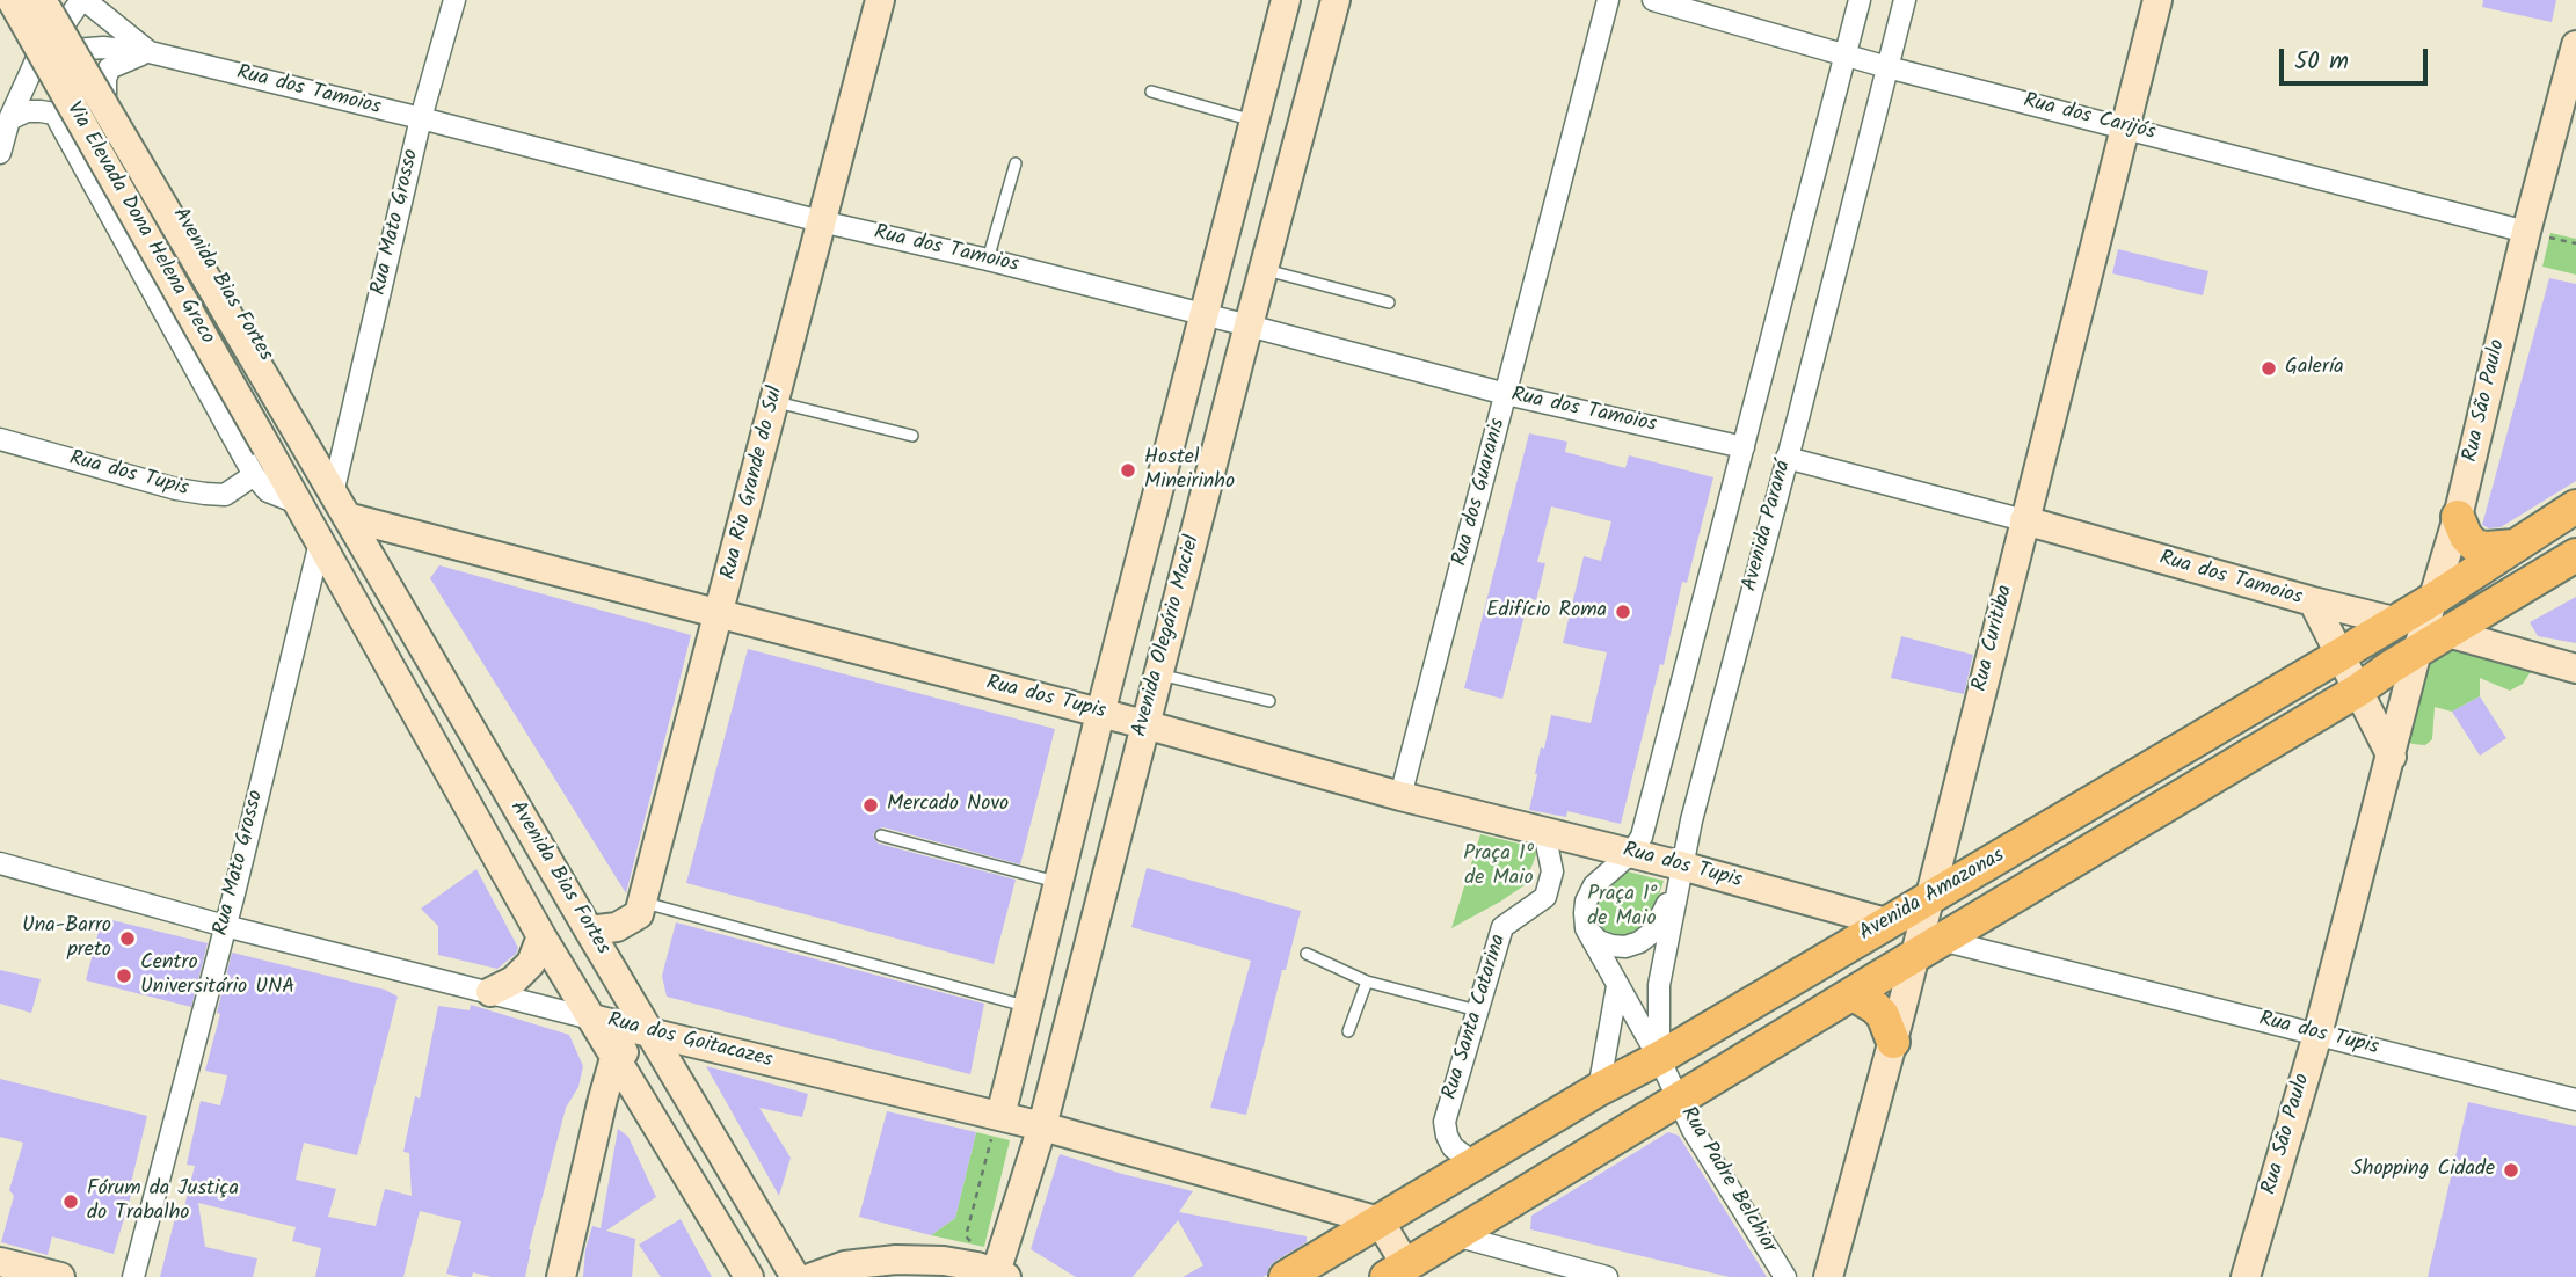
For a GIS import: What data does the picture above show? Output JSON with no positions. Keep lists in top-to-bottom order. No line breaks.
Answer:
{"streets":{"main road":["Avenida Amazonas"],"street":["Rua dos Tamoios","Rua dos Carijós","Rua Mato Grosso","Via Elevada Dona Helena Greco","Avenida Bias Fortes","Rua São Paulo","Rua dos Tupis","Rua Rio Grande do Sul","Rua dos Guaranis","Avenida Paraná","Avenida Olegário Maciel","Rua Curitiba","Rua Santa Catarina","Rua dos Goitacazes","Rua Padre Belchior"]},"crossings":[["Rua dos Tamoios","Rua Mato Grosso"],["Rua dos Tamoios","Rua Rio Grande do Sul"],["Rua dos Tamoios","Rua dos Guaranis"],["Rua dos Tamoios","Avenida Paraná"],["Rua dos Tamoios","Avenida Olegário Maciel"],["Rua dos Tamoios","Rua Curitiba"],["Rua dos Tamoios","Avenida Amazonas"],["Rua dos Carijós","Rua São Paulo"],["Rua dos Carijós","Avenida Paraná"],["Rua dos Carijós","Rua Curitiba"],["Rua Mato Grosso","Avenida Bias Fortes"],["Rua Mato Grosso","Rua dos Tupis"],["Rua Mato Grosso","Rua dos Goitacazes"],["Via Elevada Dona Helena Greco","Avenida Bias Fortes"],["Avenida Bias Fortes","Rua dos Tupis"],["Avenida Bias Fortes","Rua dos Goitacazes"],["Rua São Paulo","Rua dos Tupis"],["Rua São Paulo","Avenida Amazonas"],["Rua dos Tupis","Rua Rio Grande do Sul"],["Rua dos Tupis","Rua dos Guaranis"],["Rua dos Tupis","Avenida Paraná"],["Rua dos Tupis","Avenida Olegário Maciel"],["Rua dos Tupis","Rua Curitiba"],["Rua dos Tupis","Avenida Amazonas"],["Rua dos Tupis","Rua Santa Catarina"],["Avenida Paraná","Avenida Amazonas"],["Avenida Paraná","Rua Padre Belchior"],["Avenida Olegário Maciel","Rua dos Goitacazes"],["Rua Curitiba","Avenida Amazonas"],["Avenida Amazonas","Rua Santa Catarina"],["Avenida Amazonas","Rua dos Goitacazes"],["Avenida Amazonas","Rua Padre Belchior"]],"parks":["Praça 1º de Maio","Praça 1° de Maio"],"places":["Galería","Hostel Mineirinho","Edifício Roma","Mercado Novo","Una-Barro preto","Centro Universitário UNA","Shopping Cidade","Fórum da Justiça do Trabalho"],"scale_bar":"50 m"}
